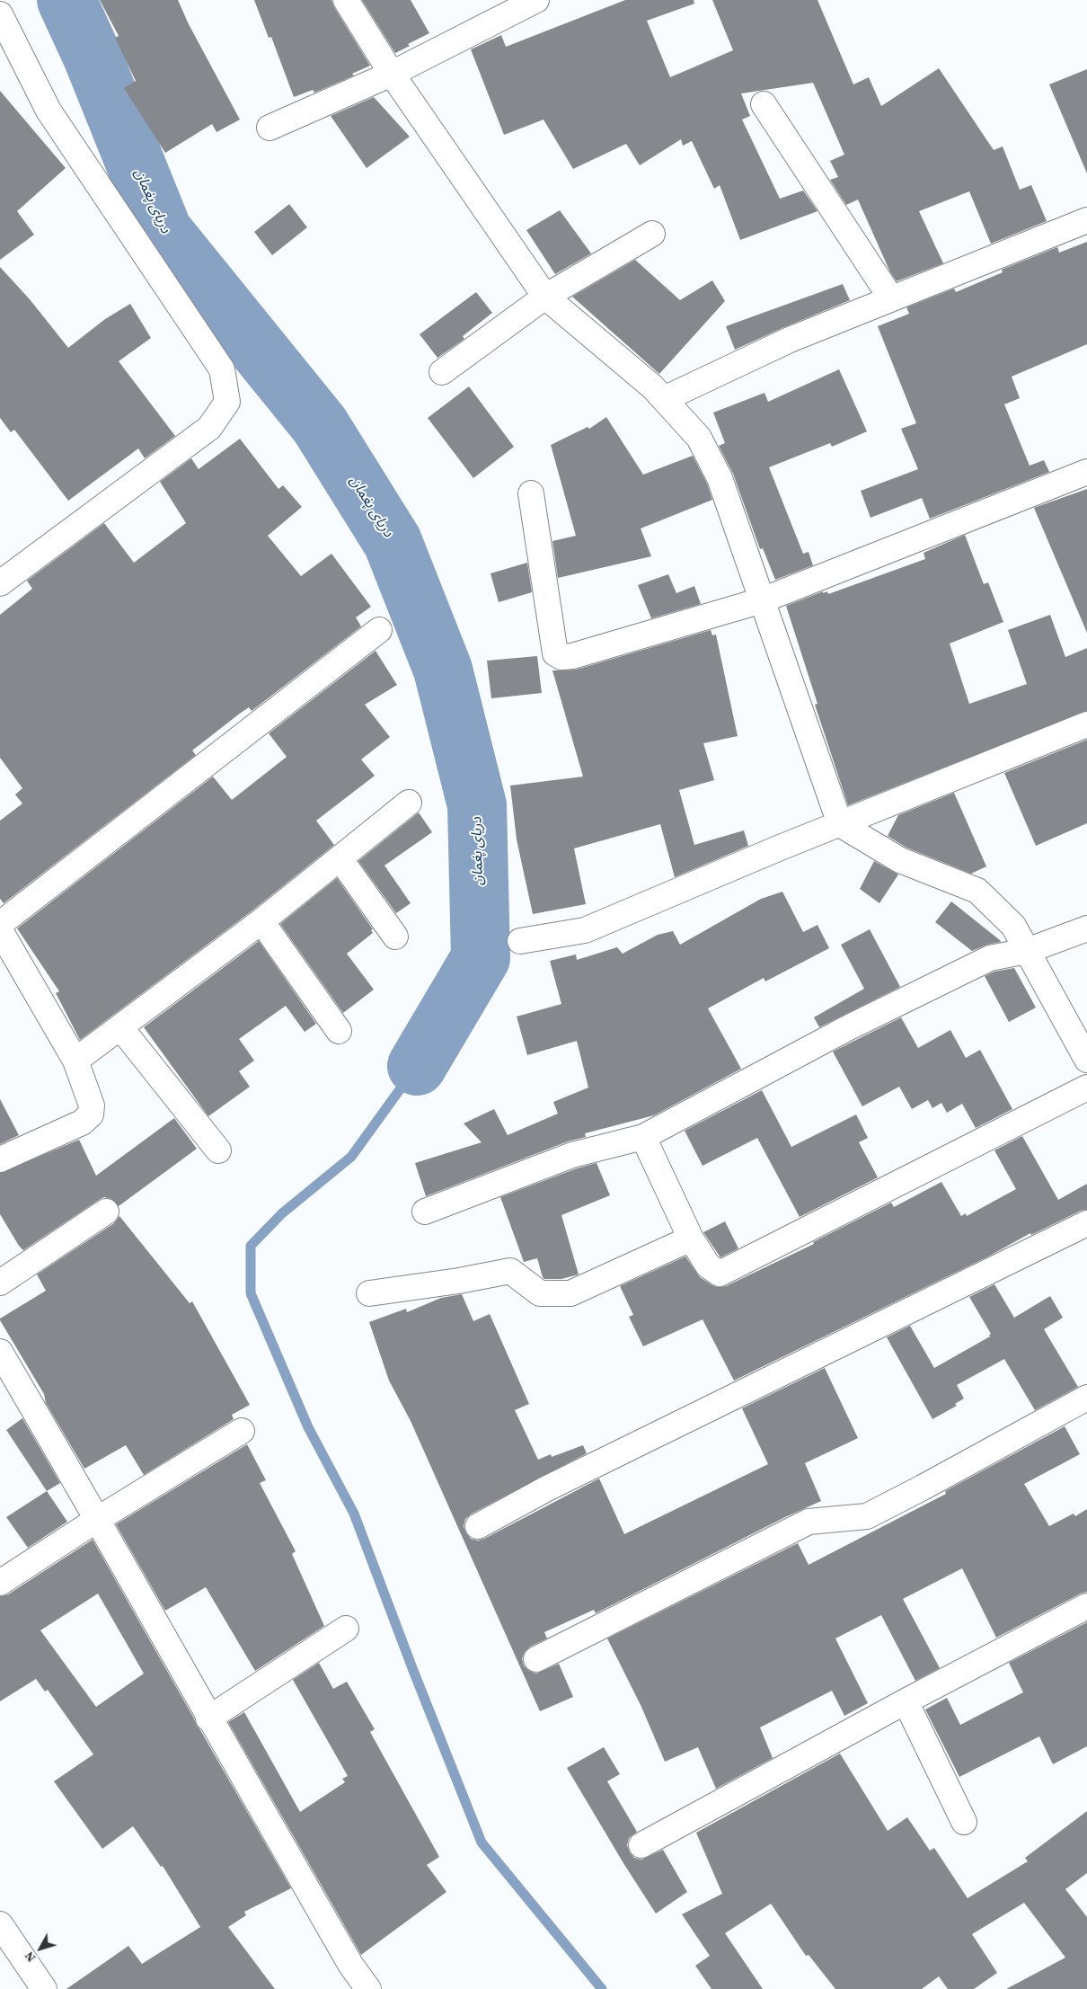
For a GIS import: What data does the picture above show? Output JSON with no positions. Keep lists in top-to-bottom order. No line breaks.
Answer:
{"water":["دریای پغمان"],"north":"bottom left"}
